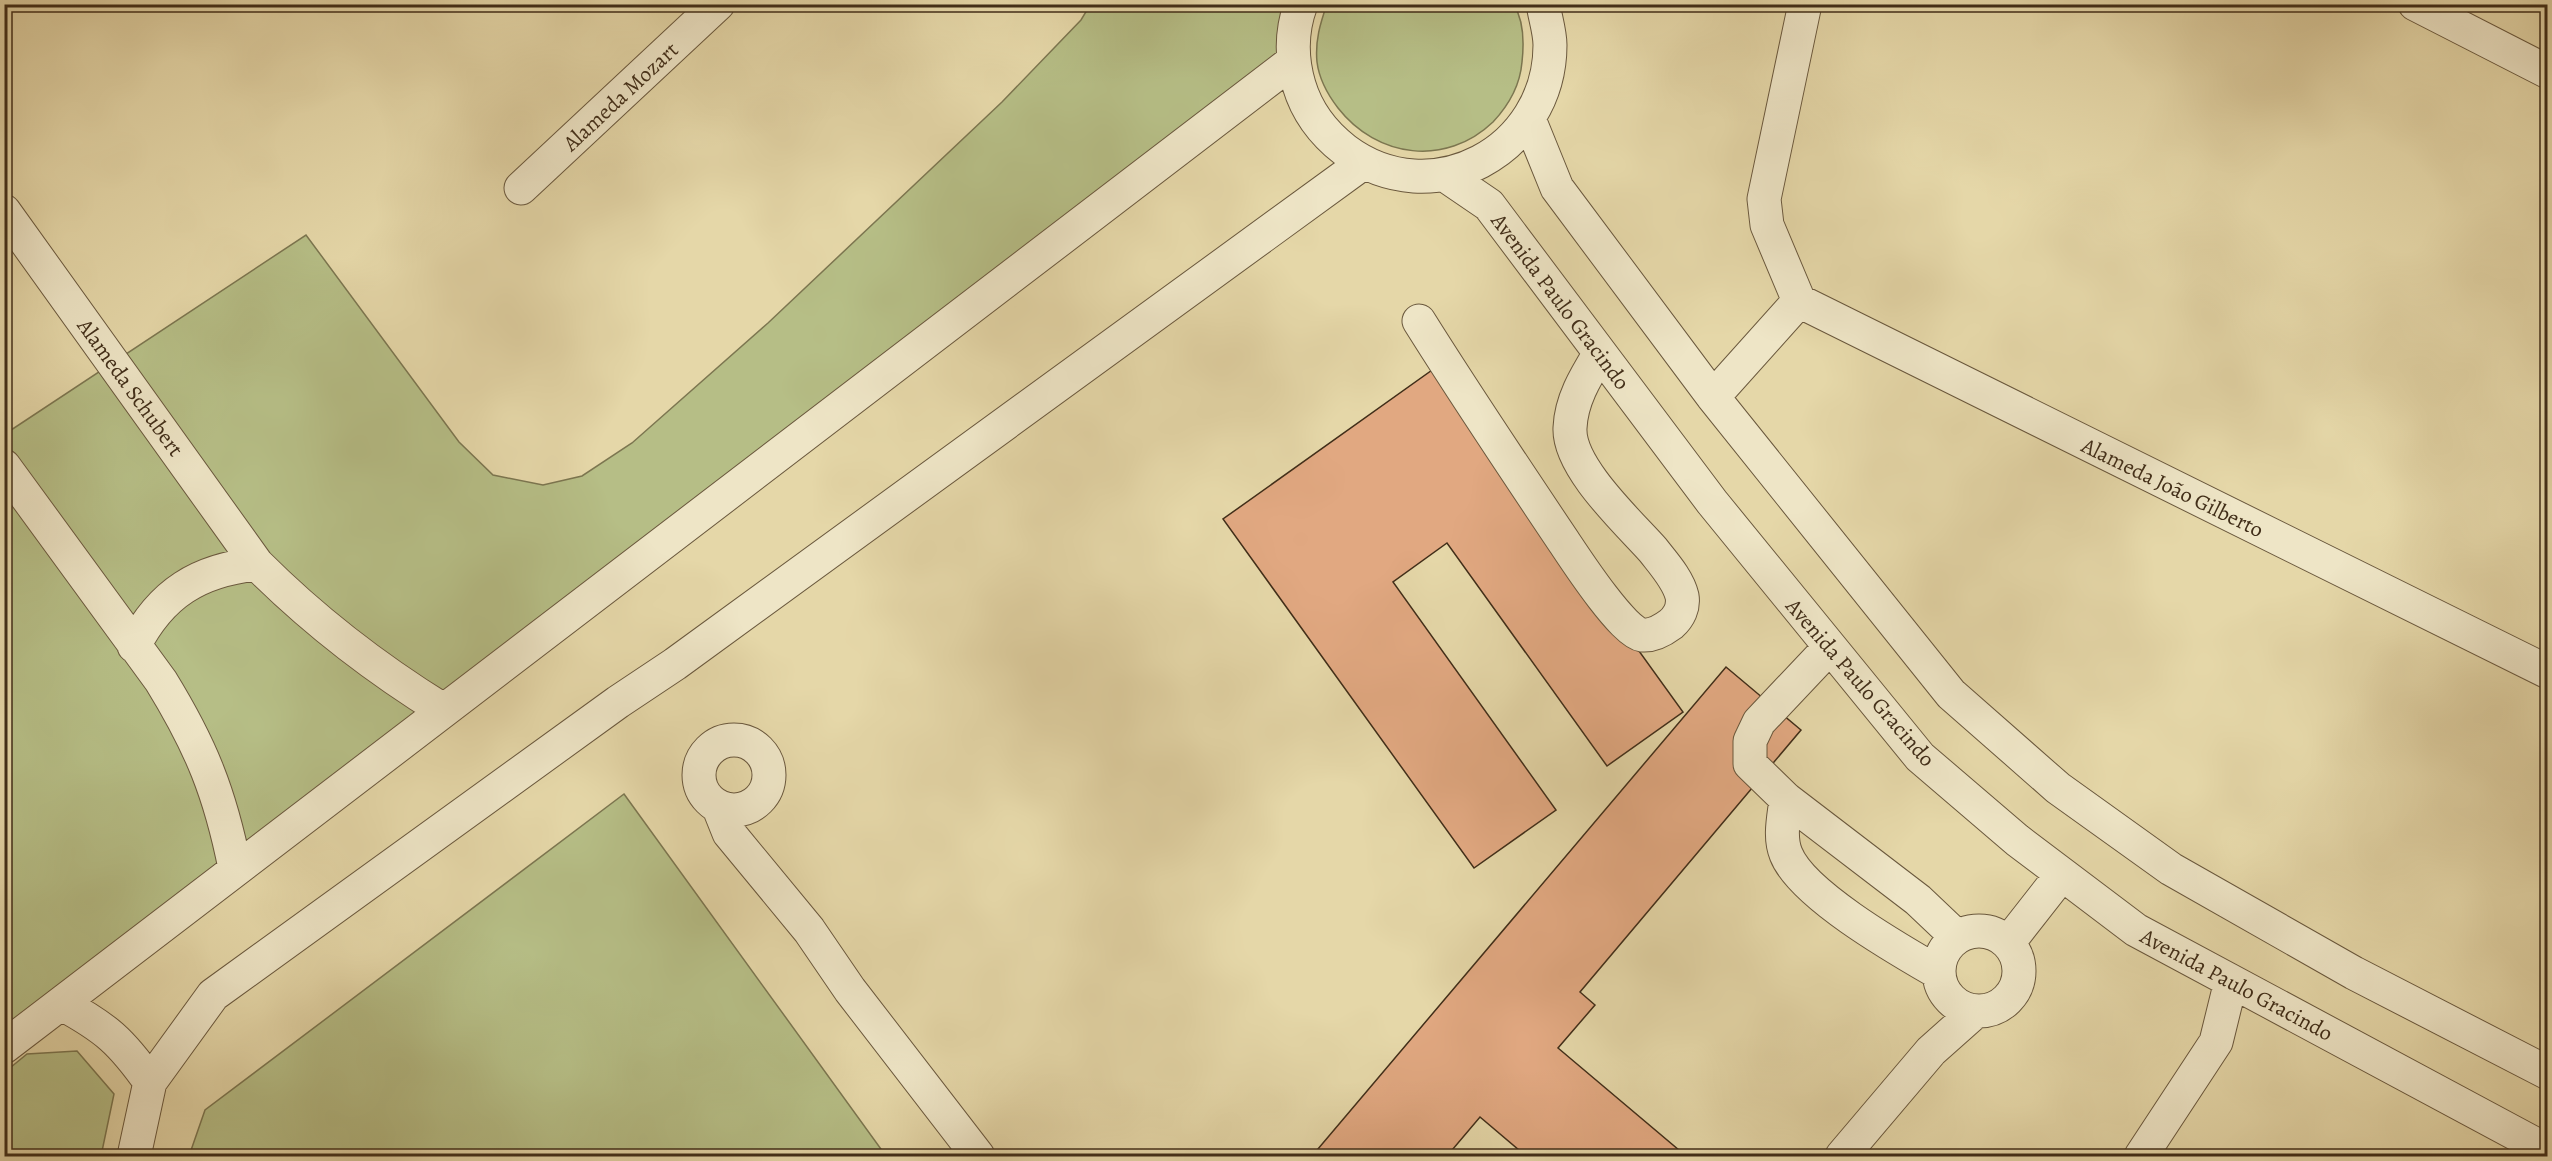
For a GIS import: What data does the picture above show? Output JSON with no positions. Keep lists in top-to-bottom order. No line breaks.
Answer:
{"streets":{"street":["Alameda Mozart","Avenida Paulo Gracindo","Alameda Schubert","Alameda João Gilberto"]}}
